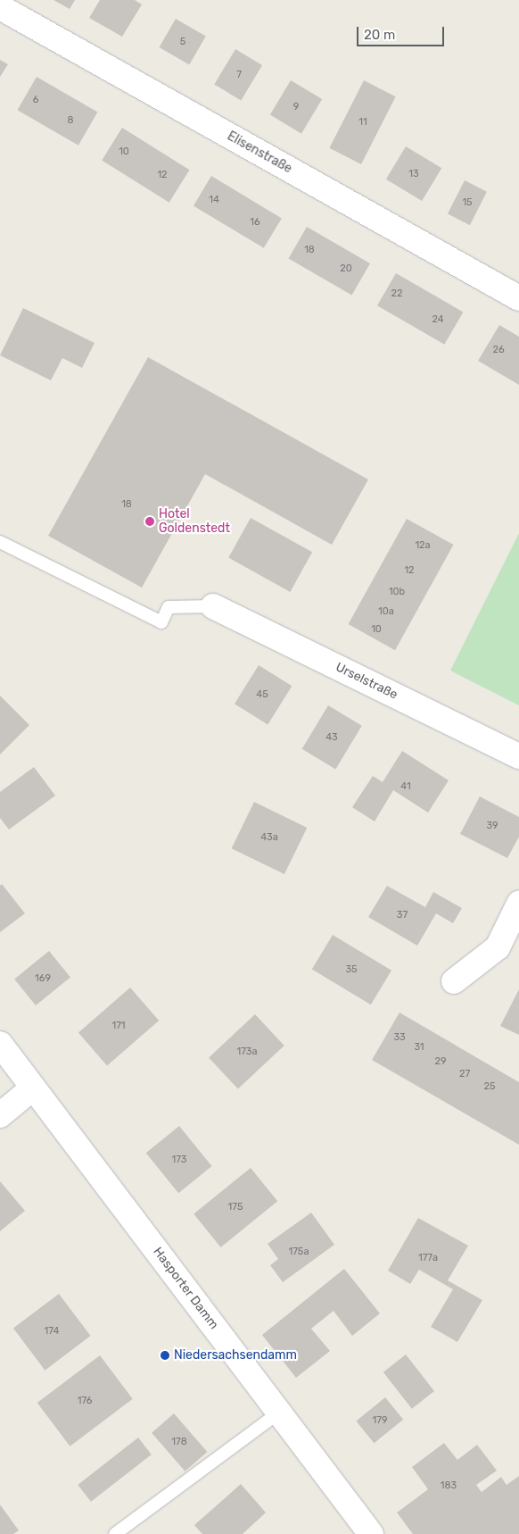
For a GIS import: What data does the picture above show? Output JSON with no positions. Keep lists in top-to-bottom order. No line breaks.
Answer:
{"streets":{"street":["Elisenstraße","Urselstraße","Hasporter Damm"]},"places":["Hotel Goldenstedt","Niedersachsendamm"],"house_numbers":["5","7","6","9","8","11","10","13","12","14","15","16","18","20","22","24","26","18","12a","12","10b","10a","10","45","43","41","39","43a","37","35","169","171","33","31","173a","29","27","25","173","175","175a","177a","174","176","179","178","183"],"scale_bar":"20 m"}
